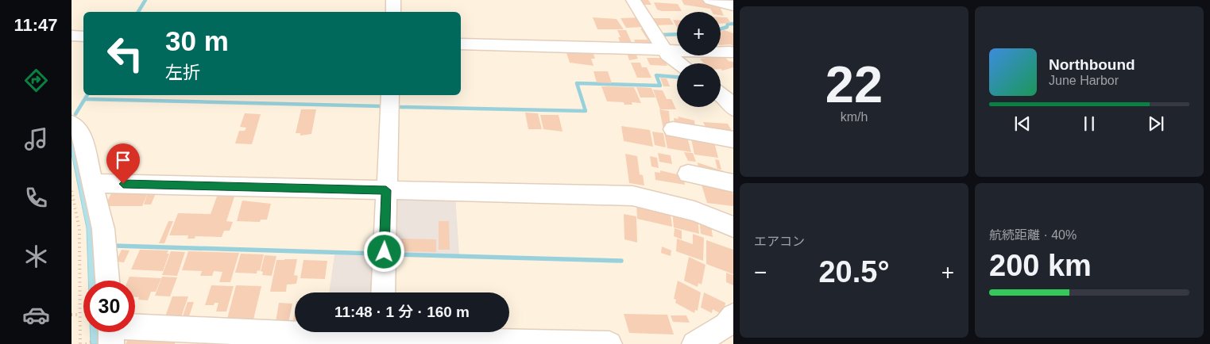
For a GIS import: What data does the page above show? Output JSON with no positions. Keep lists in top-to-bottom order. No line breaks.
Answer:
{"page":{"tabs":"11:47","tile":[["22","km/h"],"エアコン",["航続距離 · 40%","200 km"]],"map_buttons":["+","−"],"turn":["30 m","左折"],"song":["Northbound","June Harbor"],"heat":["−","20.5°","+"],"limit":"30","trip":"11:48 · 1 分 · 160 m"}}
